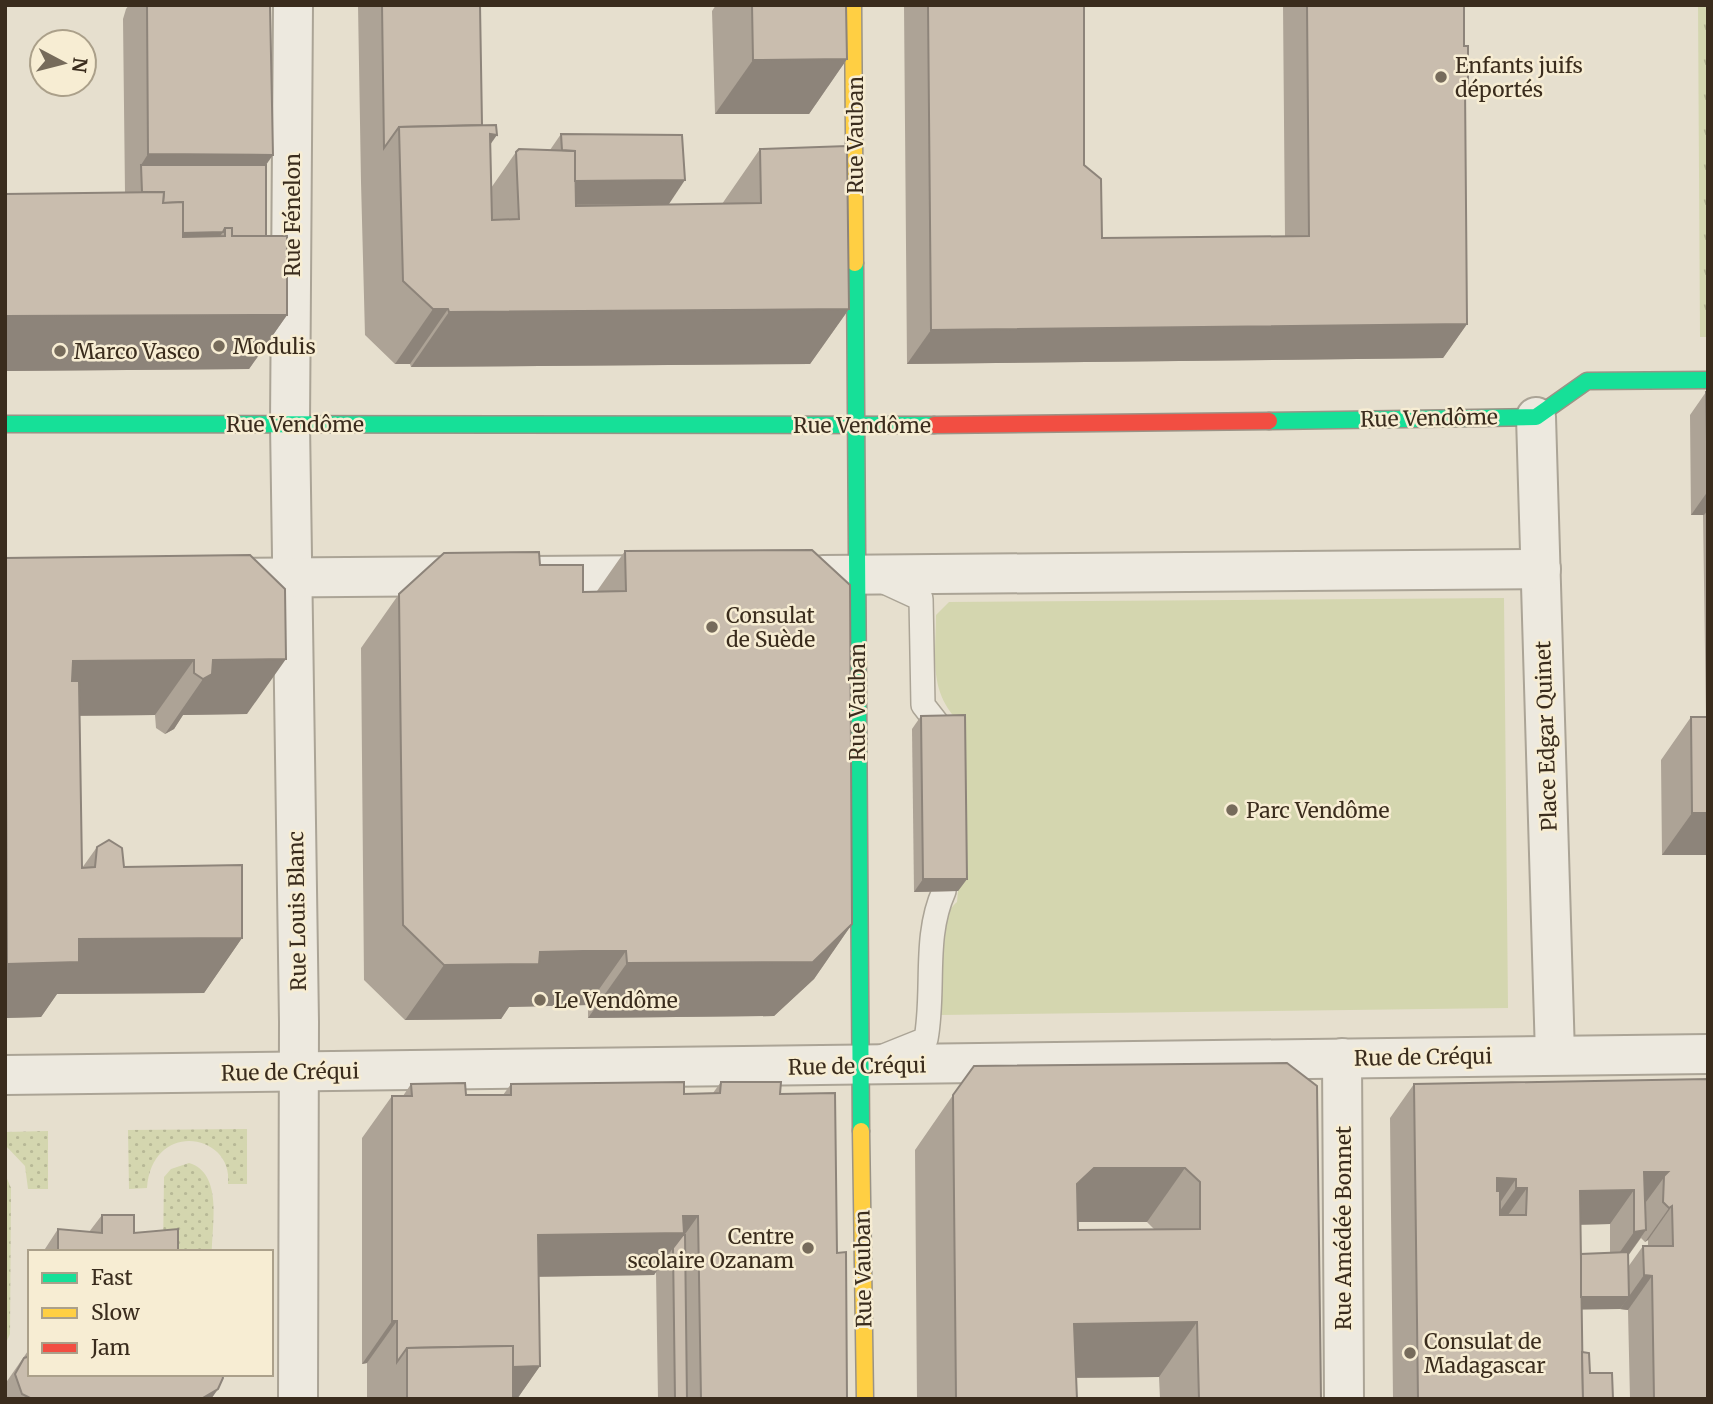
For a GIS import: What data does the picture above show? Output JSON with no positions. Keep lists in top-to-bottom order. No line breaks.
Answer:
{"streets":{"street":["Rue Vauban","Rue Fénelon","Rue Vendôme","Place Edgar Quinet","Rue Louis Blanc","Rue de Créqui","Rue Amédée Bonnet"]},"crossings":[["Rue Vauban","Rue Vendôme"],["Rue Vauban","Rue de Créqui"],["Rue Fénelon","Rue Vendôme"],["Rue Fénelon","Rue Louis Blanc"],["Rue Vendôme","Place Edgar Quinet"],["Rue Vendôme","Rue Louis Blanc"],["Place Edgar Quinet","Rue de Créqui"],["Rue Louis Blanc","Rue de Créqui"],["Rue de Créqui","Rue Amédée Bonnet"]],"places":["Enfants juifs déportés","Modulis","Marco Vasco","Consulat de Suède","Parc Vendôme","Le Vendôme","Centre scolaire Ozanam","Consulat de Madagascar"],"legend":["Fast","Slow","Jam"],"north":"right"}
